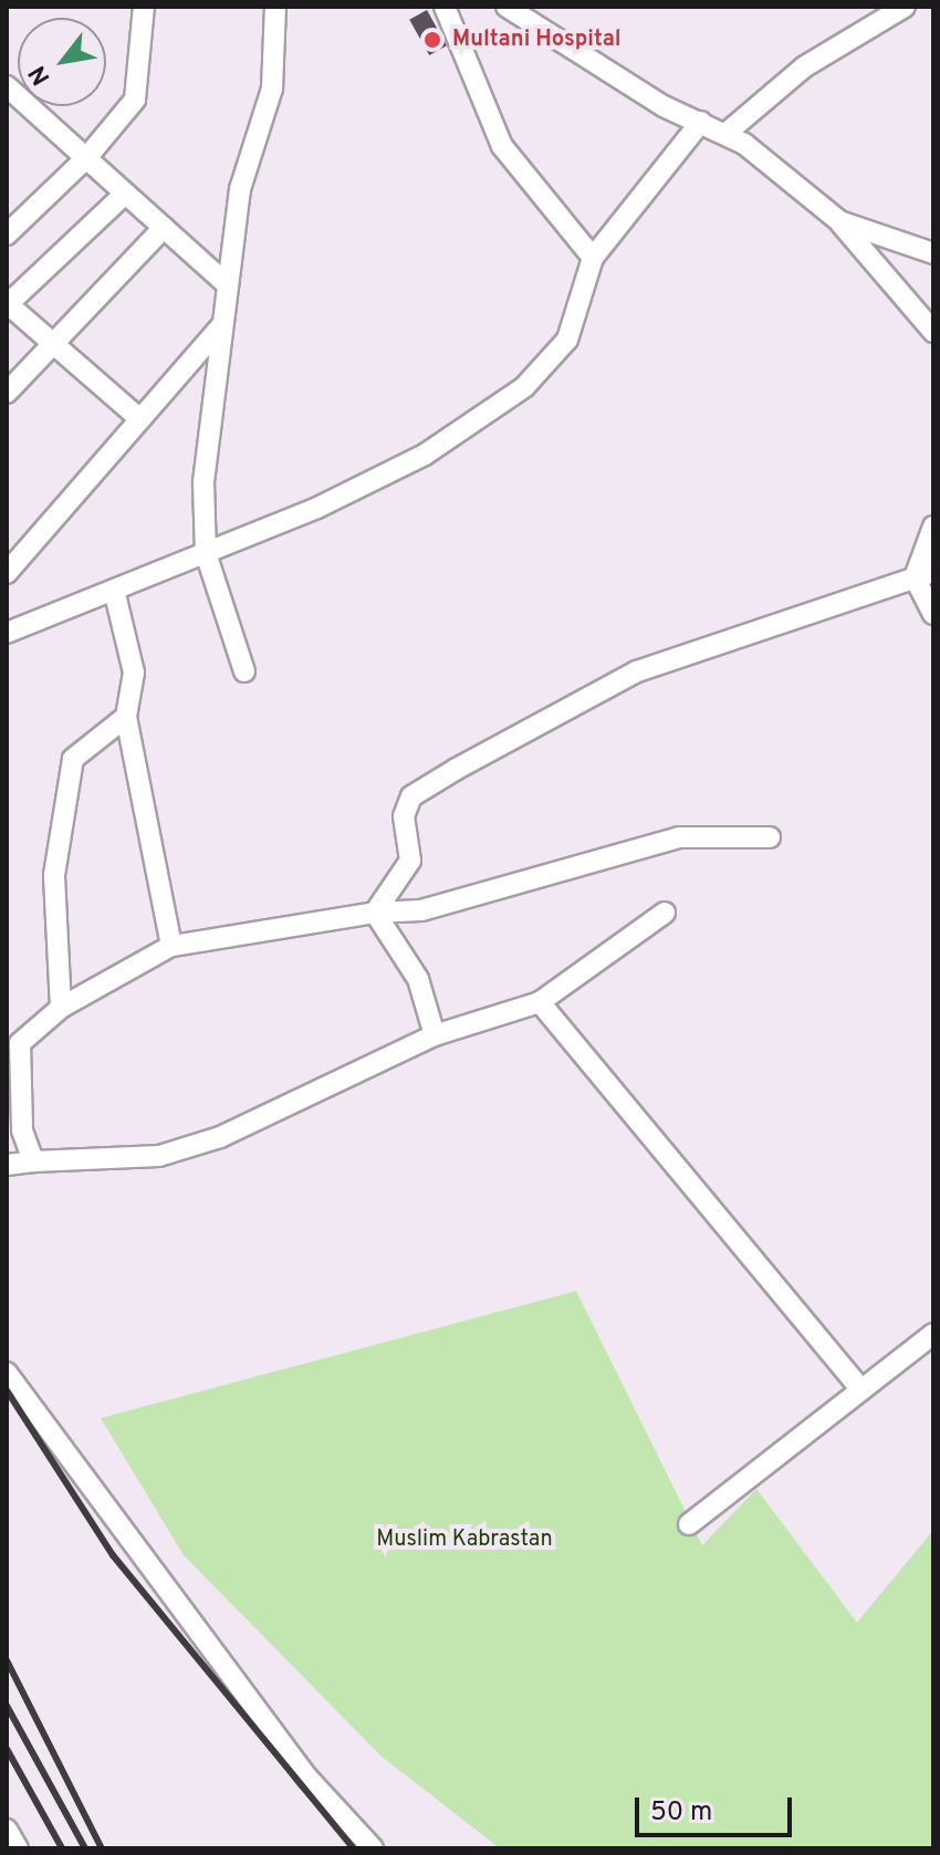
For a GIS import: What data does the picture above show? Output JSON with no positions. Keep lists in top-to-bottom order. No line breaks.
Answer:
{"parks":["Muslim Kabrastan"],"places":["Multani Hospital"],"scale_bar":"50 m","north":"bottom left"}
